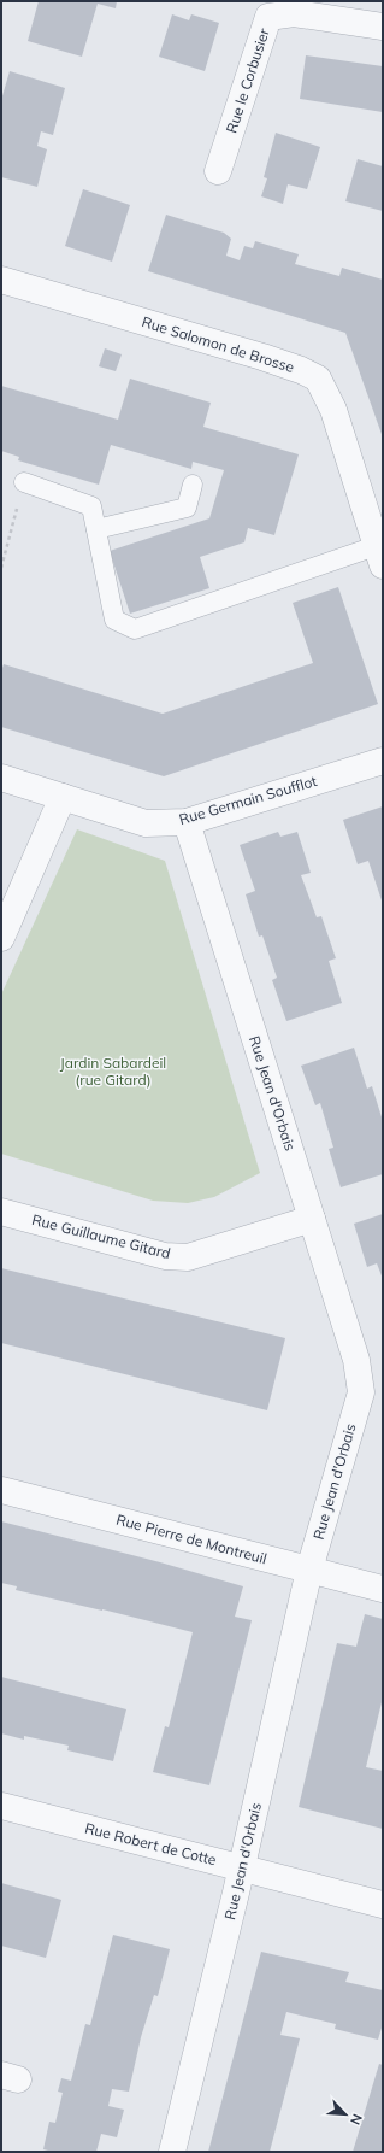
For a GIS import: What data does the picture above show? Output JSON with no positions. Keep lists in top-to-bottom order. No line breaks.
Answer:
{"streets":{"street":["Rue le Corbusier","Rue Salomon de Brosse","Rue Germain Soufflot","Rue Jean d'Orbais","Rue Guillaume Gitard","Rue Pierre de Montreuil","Rue Robert de Cotte"]},"crossings":[["Rue Germain Soufflot","Rue Jean d'Orbais"],["Rue Jean d'Orbais","Rue Guillaume Gitard"],["Rue Jean d'Orbais","Rue Pierre de Montreuil"],["Rue Jean d'Orbais","Rue Robert de Cotte"]],"parks":["Jardin Sabardeil (rue Gitard)"],"north":"bottom right"}
